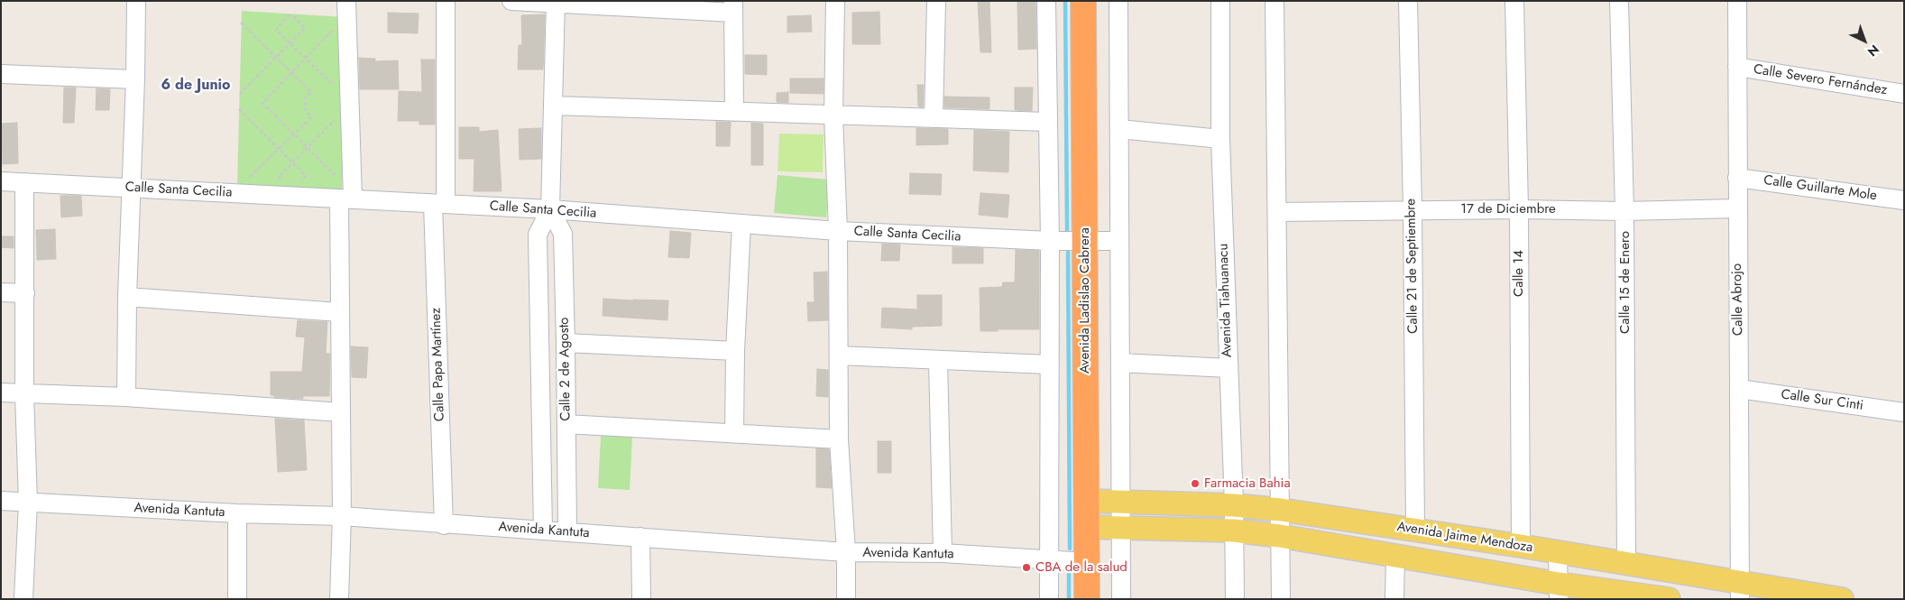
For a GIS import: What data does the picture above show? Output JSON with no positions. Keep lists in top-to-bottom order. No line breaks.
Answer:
{"streets":{"highway":["Avenida Ladislao Cabrera"],"main road":["Avenida Jaime Mendoza"],"street":["Calle Severo Fernández","Calle Guillarte Mole","Calle Santa Cecilia","17 de Diciembre","Calle 21 de Septiembre","Calle 14","Calle 15 de Enero","Calle Abrojo","Avenida Tiahuanacu","Calle Papa Martínez","Calle 2 de Agosto","Calle Sur Cinti","Avenida Kantuta"]},"crossings":[["Calle Severo Fernández","Calle Abrojo"],["Calle Guillarte Mole","Calle Abrojo"],["Calle Santa Cecilia","Avenida Ladislao Cabrera"],["Calle Santa Cecilia","Calle Papa Martínez"],["Calle Santa Cecilia","Calle 2 de Agosto"],["17 de Diciembre","Calle 21 de Septiembre"],["17 de Diciembre","Calle 14"],["17 de Diciembre","Calle 15 de Enero"],["17 de Diciembre","Calle Abrojo"],["Calle 21 de Septiembre","Avenida Jaime Mendoza"],["Calle 14","Avenida Jaime Mendoza"],["Calle 15 de Enero","Avenida Jaime Mendoza"],["Calle Abrojo","Calle Sur Cinti"],["Calle Abrojo","Avenida Jaime Mendoza"],["Avenida Ladislao Cabrera","Avenida Kantuta"],["Avenida Ladislao Cabrera","Avenida Jaime Mendoza"],["Avenida Tiahuanacu","Avenida Jaime Mendoza"],["Calle Papa Martínez","Avenida Kantuta"],["Calle 2 de Agosto","Avenida Kantuta"]],"districts":["6 de Junio"],"places":["Farmacia Bahia","CBA de la salud"],"north":"bottom right"}
